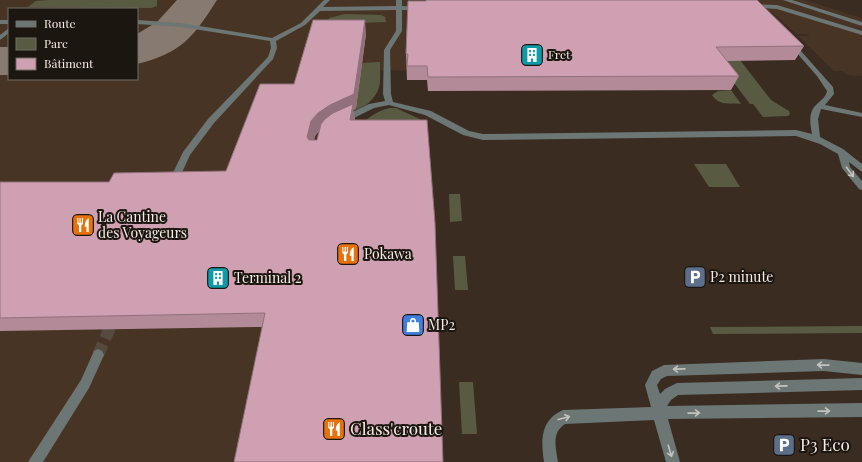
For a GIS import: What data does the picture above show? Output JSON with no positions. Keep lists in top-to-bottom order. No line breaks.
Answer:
{"places":{"building":["Fret","Terminal 2"],"restaurant":["La Cantine des Voyageurs","Pokawa","Class'croute"],"parking":["P2 minute","P3 Eco"],"shop":["MP2"]},"legend":["Route","Parc","Bâtiment"]}
